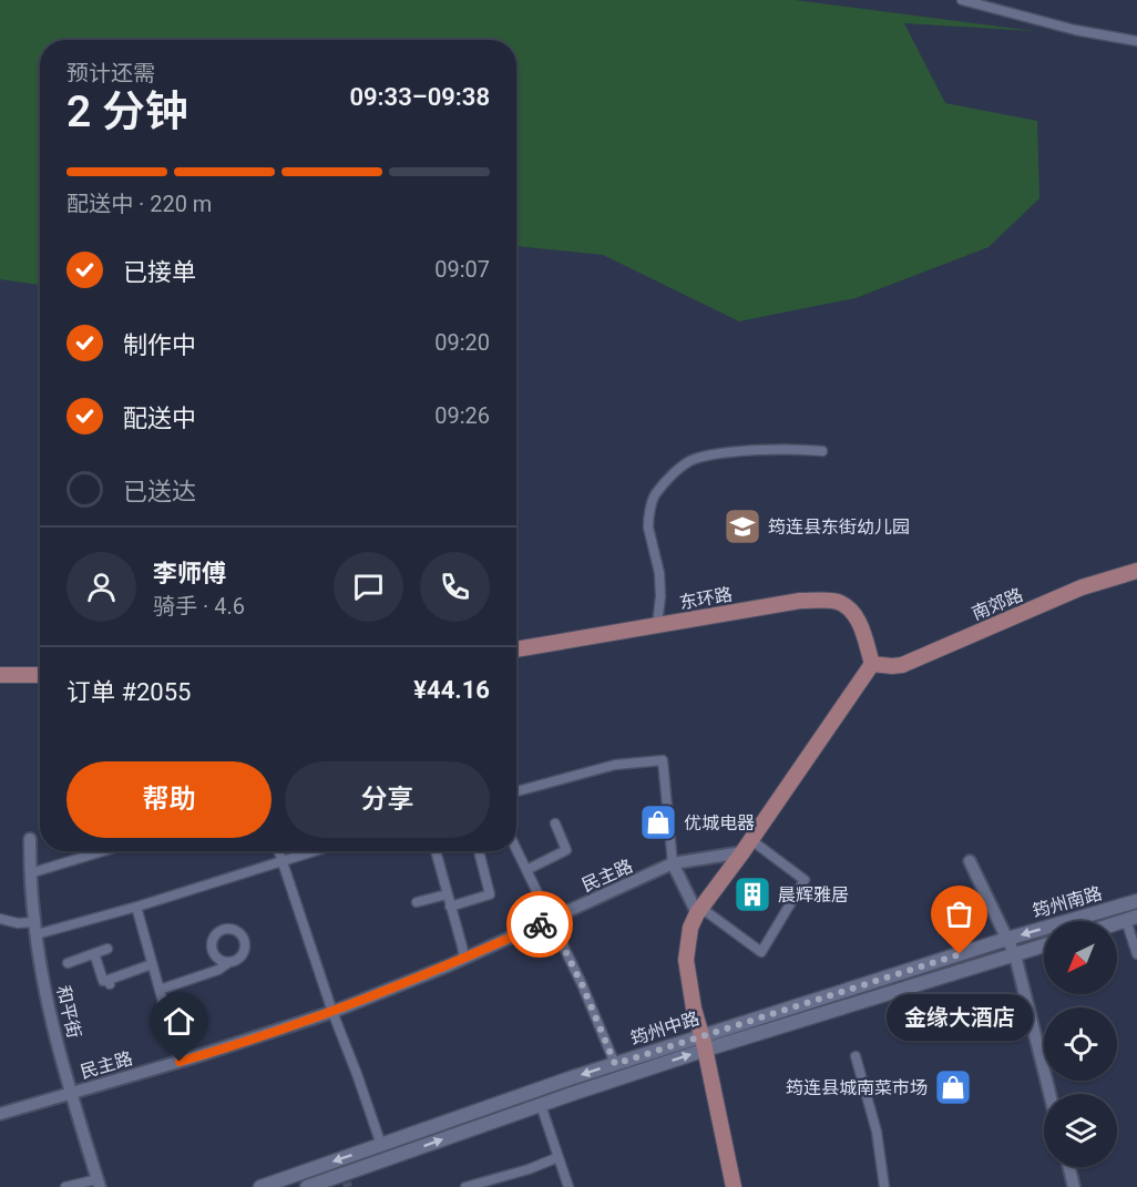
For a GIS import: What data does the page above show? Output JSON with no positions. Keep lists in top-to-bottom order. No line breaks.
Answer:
{"streets":{"main road":["东环路","南郊路","筠州南路","筠州中路"],"street":["民主路","和平街"]},"crossings":[["东环路","南郊路"],["民主路","和平街"],["筠州南路","筠州中路"]],"one_way":["筠州南路"],"places":{"school or university":["筠连县东街幼儿园"],"shop":["优城电器","筠连县城南菜市场"],"building":["晨辉雅居"],"other":["金缘大酒店"]},"north":"bottom left","page":{"heading":["2 分钟","预计还需","09:33–09:38"],"panel":["李师傅","骑手 · 4.6","订单 #2055","¥44.16"],"bar":"配送中 · 220 m","list":[["已接单","09:07"],["制作中","09:20"],["配送中","09:26"],"已送达"],"buttons":["帮助","分享"],"bubble":"金缘大酒店"}}
